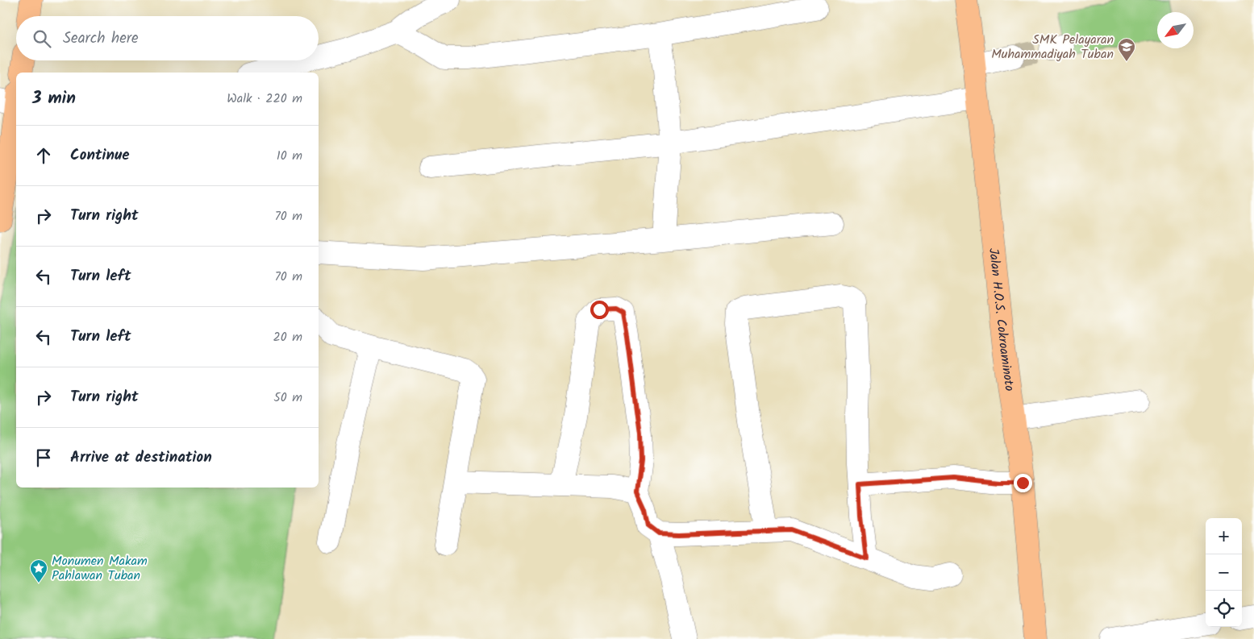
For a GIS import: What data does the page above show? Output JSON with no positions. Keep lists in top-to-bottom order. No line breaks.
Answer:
{"streets":{"main road":["Jalan H.O.S. Cokroaminoto"]},"places":{"school or university":["SMK Pelayaran Muhammadiyah Tuban"],"place":["Monumen Makam Pahlawan Tuban"]},"north":"bottom left","page":{"search":"Search here","heading":["3 min","Walk · 220 m"],"list":[["Continue","10 m"],["Turn right","70 m"],["Turn left","70 m"],["Turn left","20 m"],["Turn right","50 m"],"Arrive at destination"],"map_buttons":["+","−"]}}
